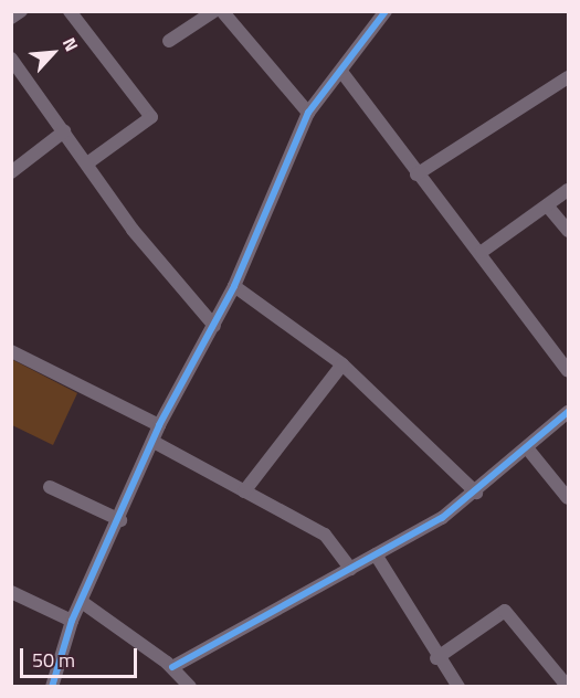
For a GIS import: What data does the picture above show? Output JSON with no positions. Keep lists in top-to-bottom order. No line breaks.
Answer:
{"scale_bar":"50 m","north":"top right"}
